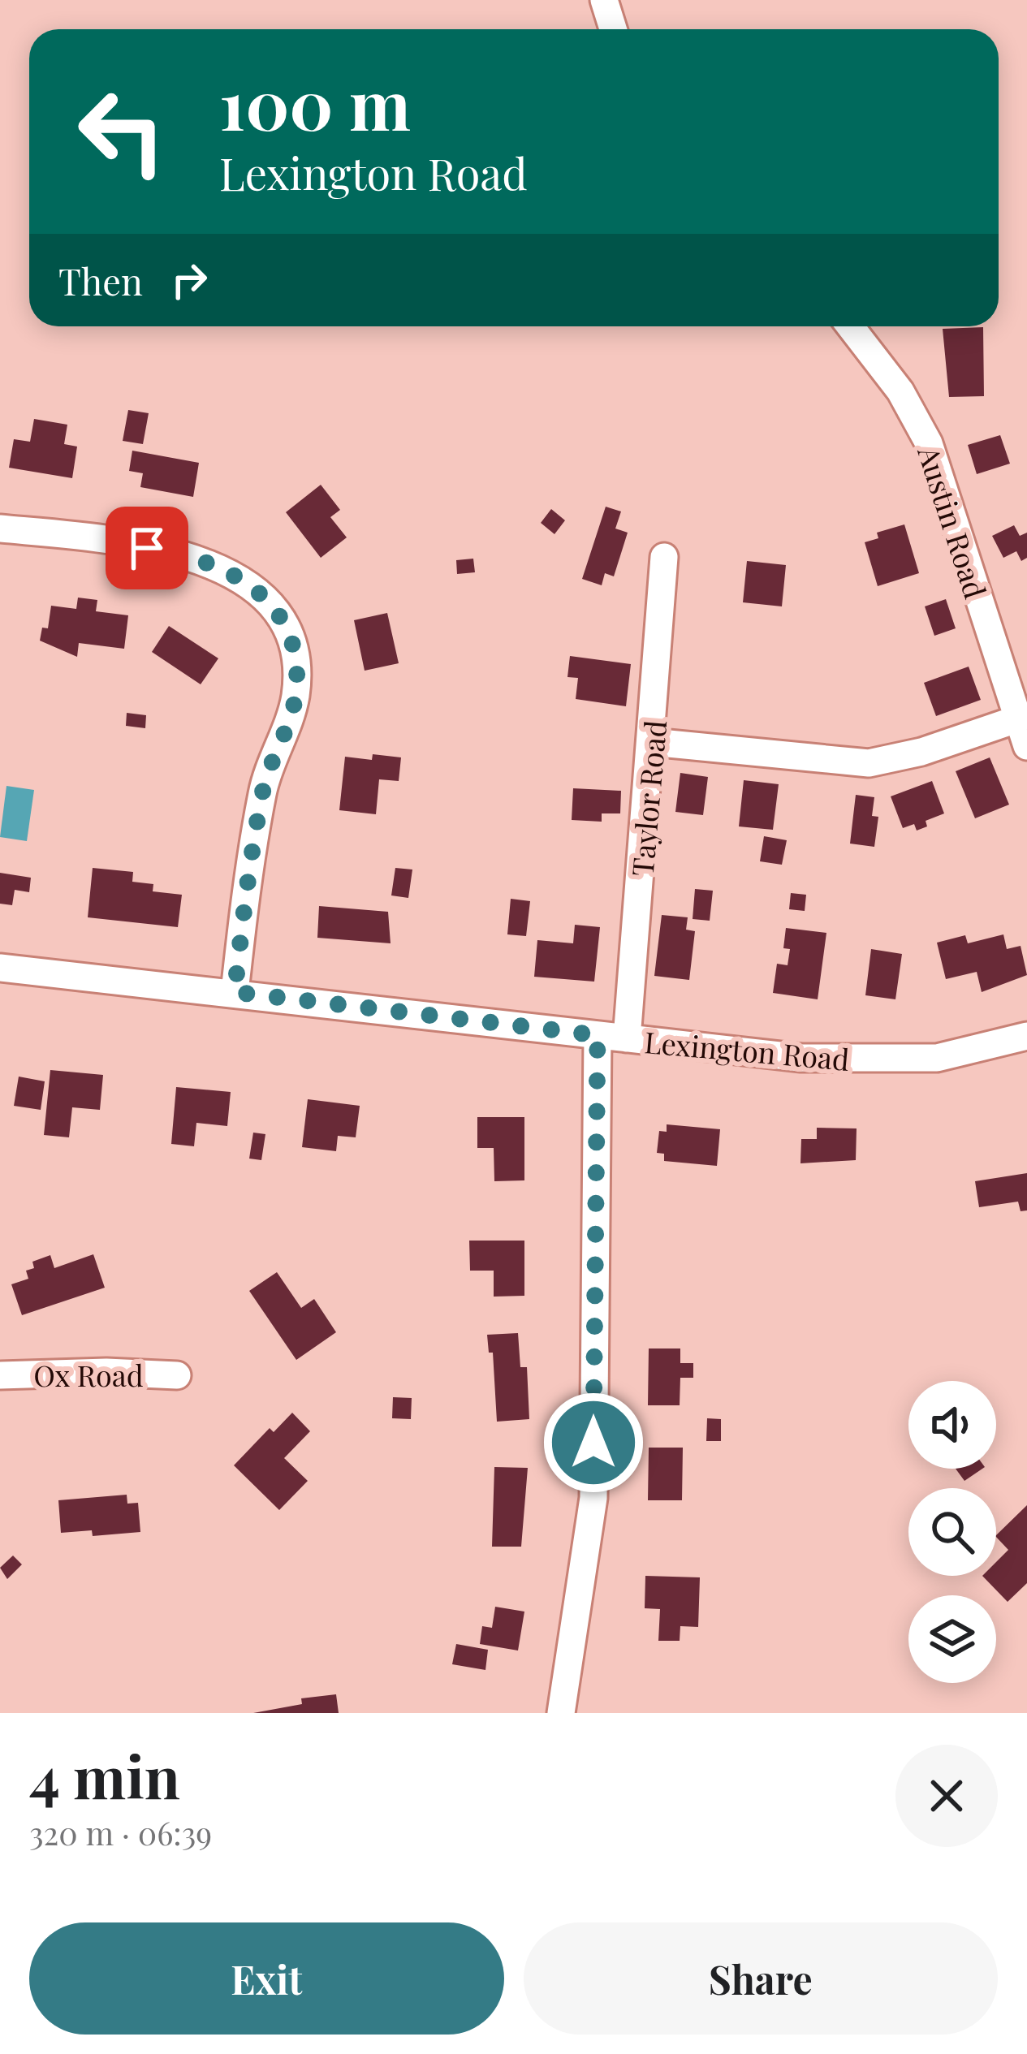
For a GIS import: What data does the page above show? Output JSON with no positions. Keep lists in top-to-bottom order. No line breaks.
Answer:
{"streets":{"street":["Austin Road","Taylor Road","Lexington Road","Ox Road"]},"crossings":[["Taylor Road","Lexington Road"]],"page":{"turn":["100 m","Lexington Road"],"then":"Then","heading":["4 min","320 m · 06:39"],"buttons":["Exit","Share"]}}
